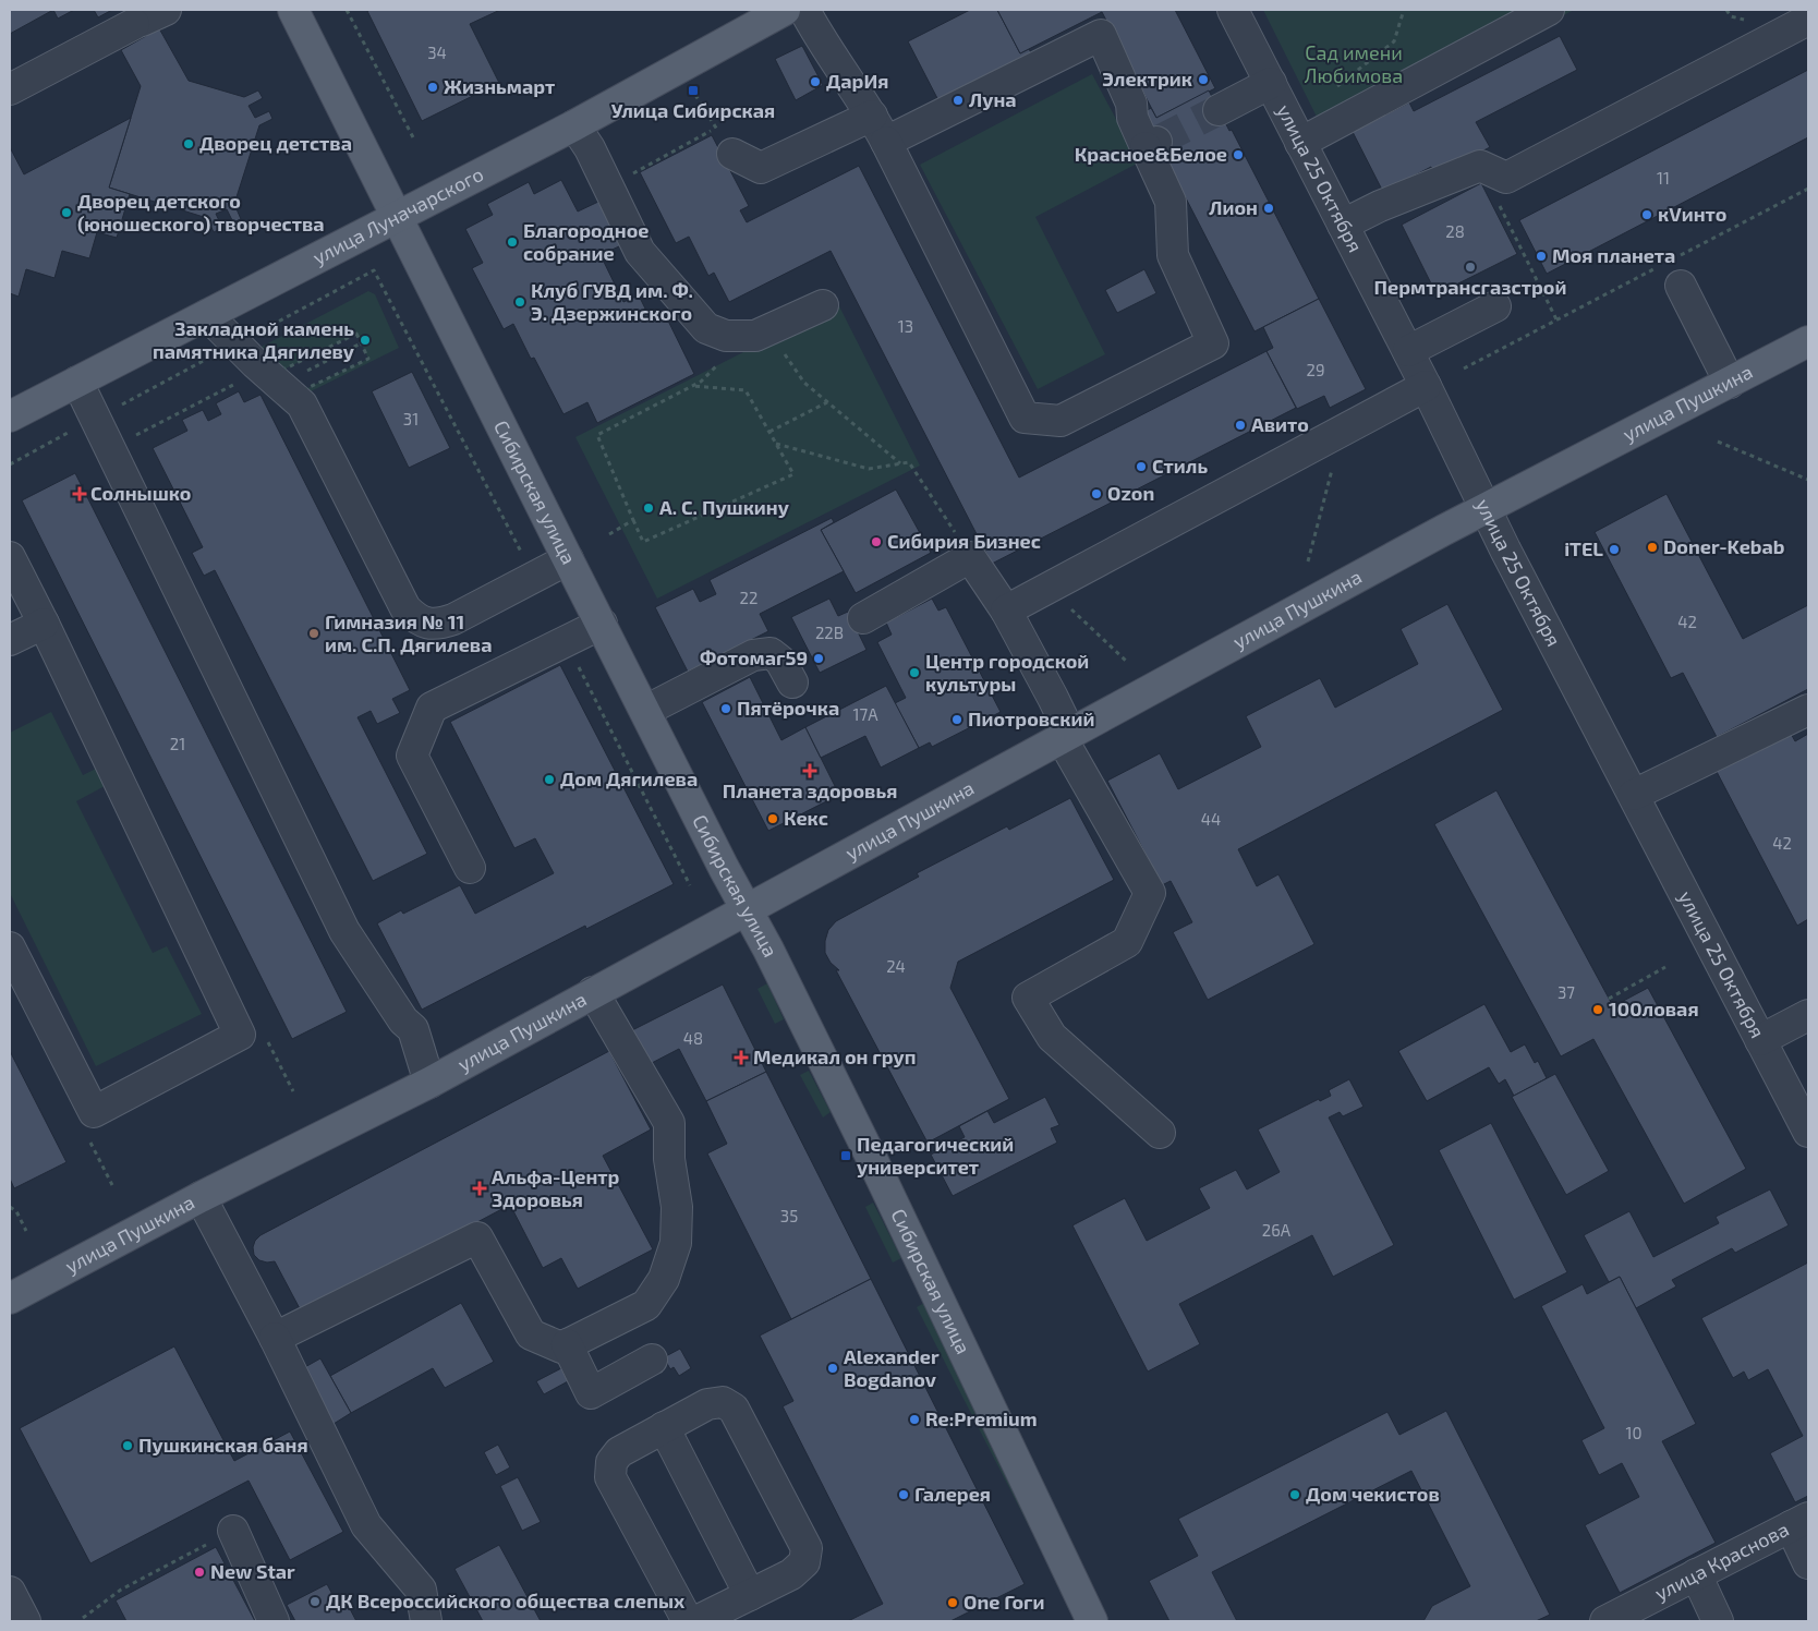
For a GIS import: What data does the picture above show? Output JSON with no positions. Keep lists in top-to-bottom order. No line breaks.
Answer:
{"streets":{"main road":["улица Луначарского","улица Пушкина","Сибирская улица"],"street":["улица 25 Октября","улица Краснова"]},"crossings":[["улица 25 Октября","улица Пушкина"],["улица Луначарского","Сибирская улица"],["улица Пушкина","Сибирская улица"]],"parks":["Сад имени Любимова"],"places":{"other":["Электрик","ДарИя","Жизньмарт","Луна","Дворец детства","Красное&Белое","Лион","Дворец детского (юношеского) творчества","кVинто","Благородное собрание","Моя планета","Пермтрансгазстрой","Клуб ГУВД им. Ф. Э. Дзержинского","Закладной камень памятника Дягилеву","Авито","Стиль","Ozon","А. С. Пушкину","Сибирия Бизнес","Doner-Kebab","iTEL","Гимназия № 11 им. С.П. Дягилева","Фотомаг59","Центр городской культуры","Пятёрочка","Пиотровский","Дом Дягилева","Кекс","100ловая","Alexander Bogdanov","Re:Premium","Пушкинская баня","Галерея","Дом чекистов","New Star","ДК Всероссийского общества слепых","One Гоги"],"transit":["Улица Сибирская","Педагогический университет"],"health":["Солнышко","Планета здоровья","Медикал он груп","Альфа-Центр Здоровья"]},"house_numbers":["34","11","28","13","29","31","22","42","22В","17А","21","44","42","24","37","48","35","26А","10"]}
